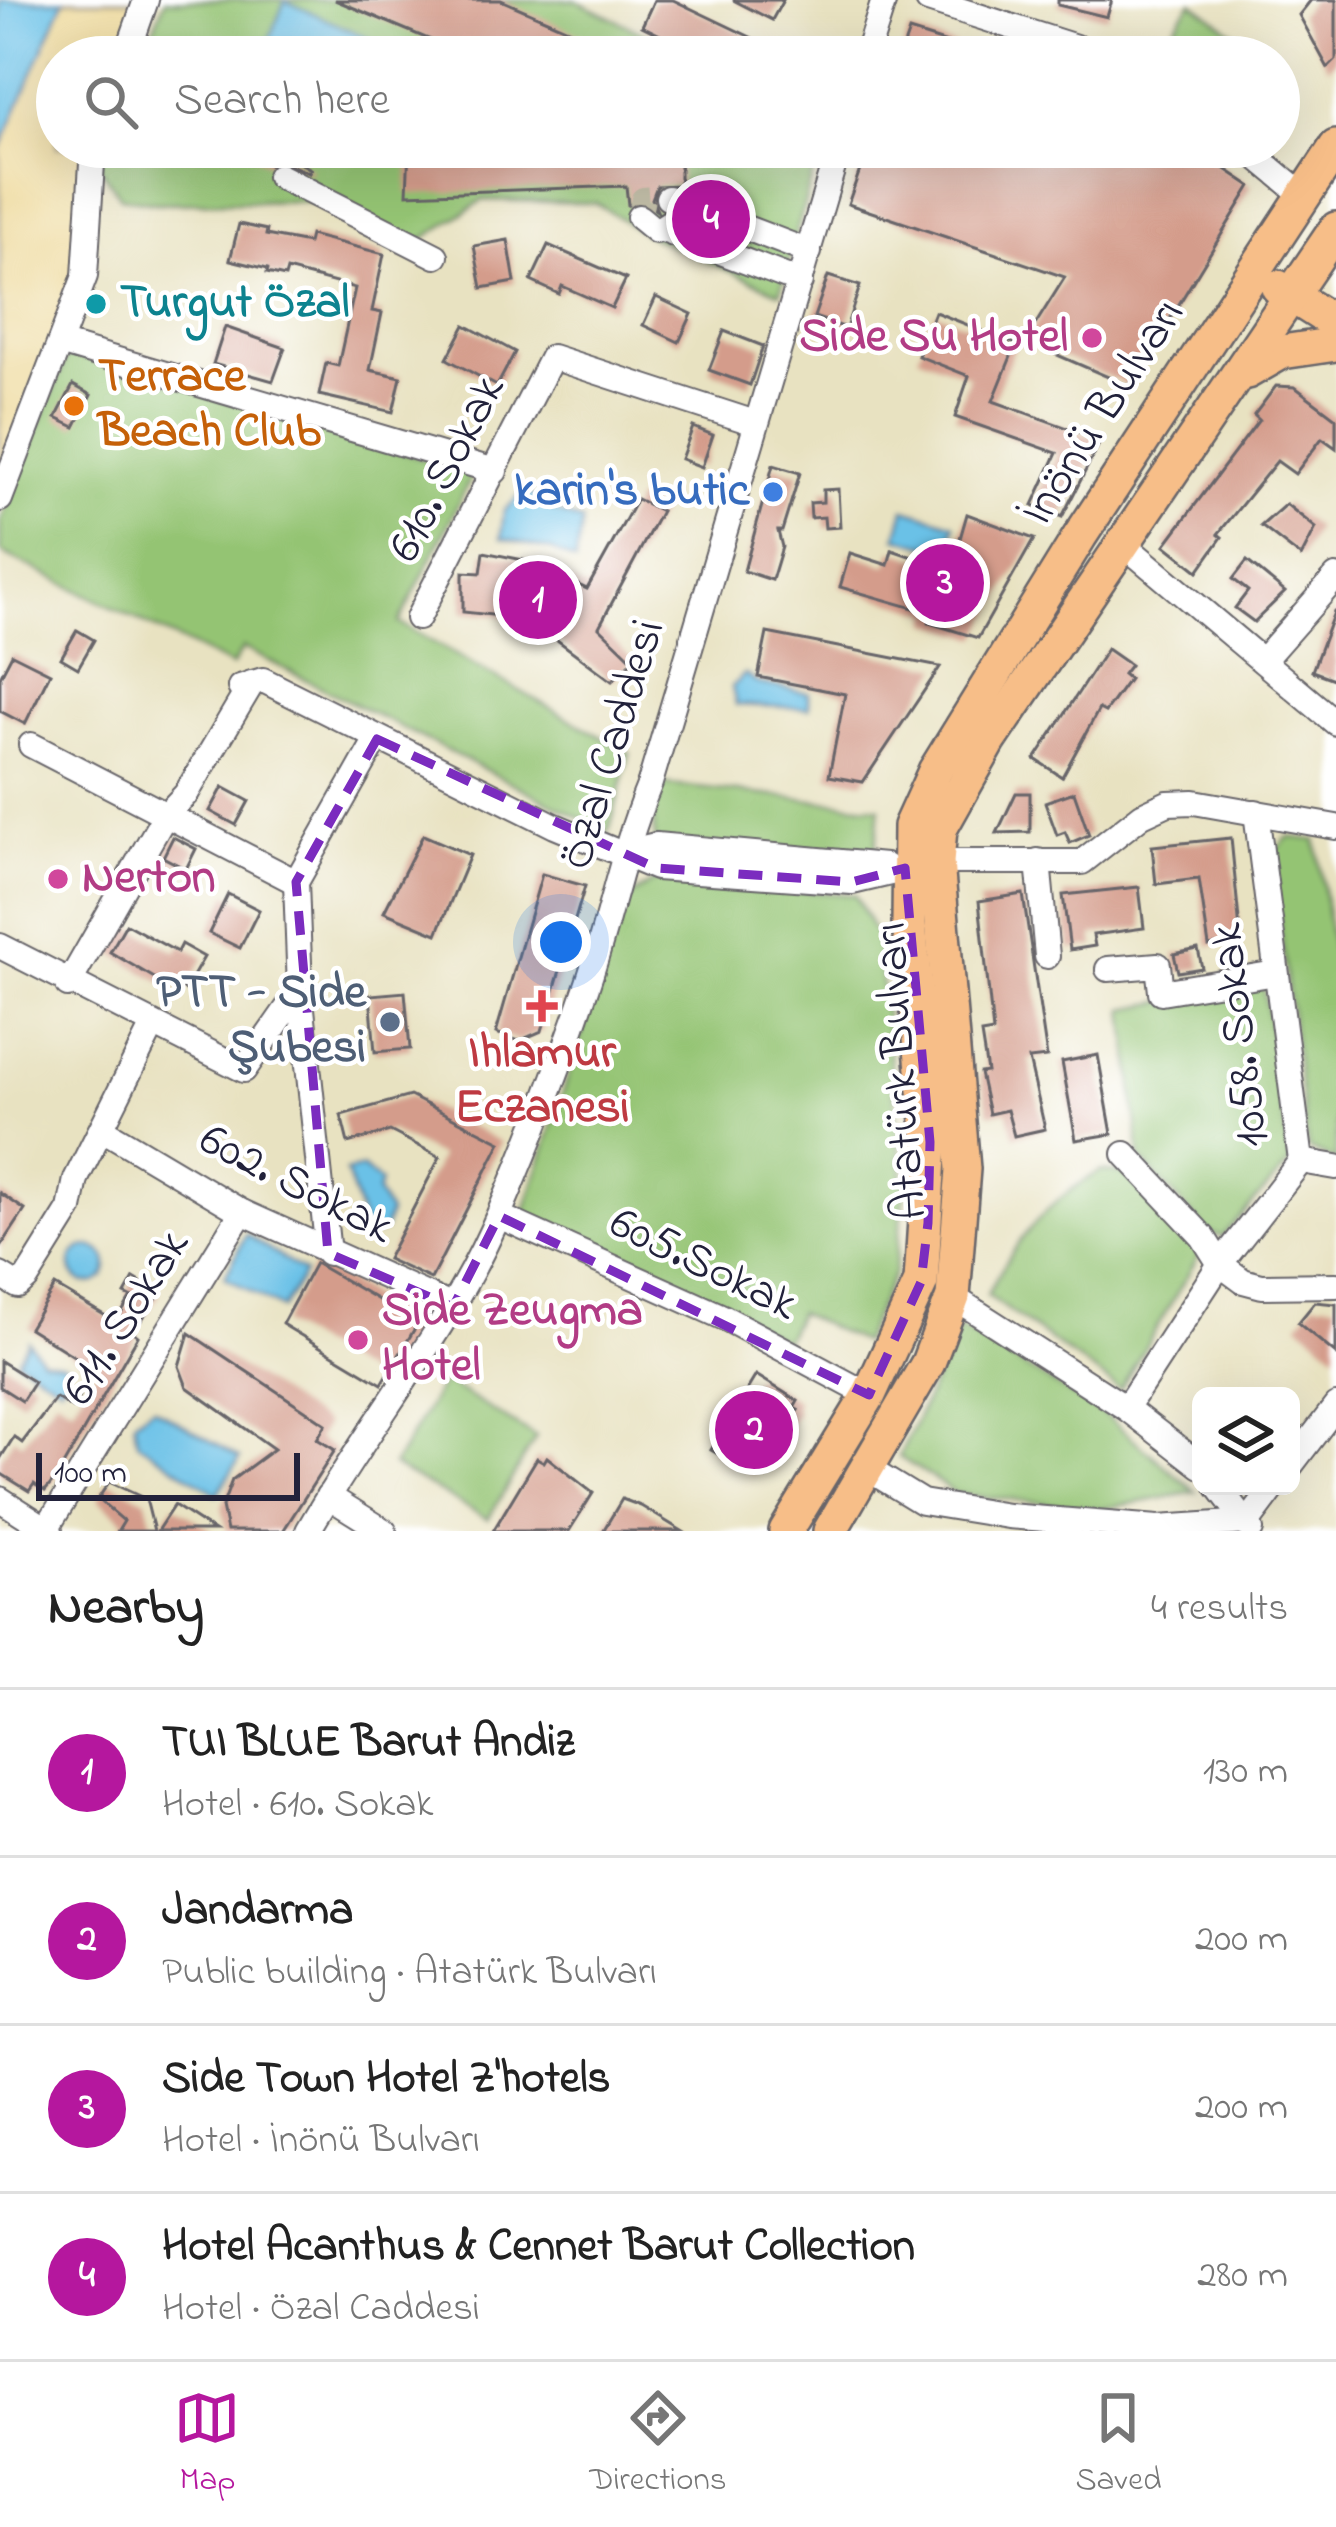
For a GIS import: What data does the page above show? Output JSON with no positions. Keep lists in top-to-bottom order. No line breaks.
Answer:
{"streets":{"main road":["İnönü Bulvarı","Atatürk Bulvarı"],"street":["610. Sokak","Özal Caddesi","1058. Sokak","602. Sokak","605.Sokak","611. Sokak"]},"crossings":[["İnönü Bulvarı","Atatürk Bulvarı"],["610. Sokak","Özal Caddesi"],["Özal Caddesi","602. Sokak"],["Özal Caddesi","605.Sokak"],["Atatürk Bulvarı","605.Sokak"],["602. Sokak","611. Sokak"]],"places":{"other":["Turgut Özal","Side Su Hotel","Terrace Beach Club","karin's butic","Nerton","PTT - Side Şubesi","Side Zeugma Hotel"],"health":["Ihlamur Eczanesi"]},"scale_bar":"100 m","page":{"search":"Search here","pins":["4","3","1","2"],"scale":"100 m","heading":["Nearby","4 results"],"list":[{"mark":"1","name":"TUI BLUE Barut Andiz","note":"Hotel · 610. Sokak","value":"130 m"},{"mark":"2","name":"Jandarma","note":"Public building · Atatürk Bulvarı","value":"200 m"},{"mark":"3","name":"Side Town Hotel Z'hotels","note":"Hotel · İnönü Bulvarı","value":"200 m"},{"mark":"4","name":"Hotel Acanthus & Cennet Barut Collection","note":"Hotel · Özal Caddesi","value":"280 m"}],"nav":["Map","Directions","Saved"]}}
